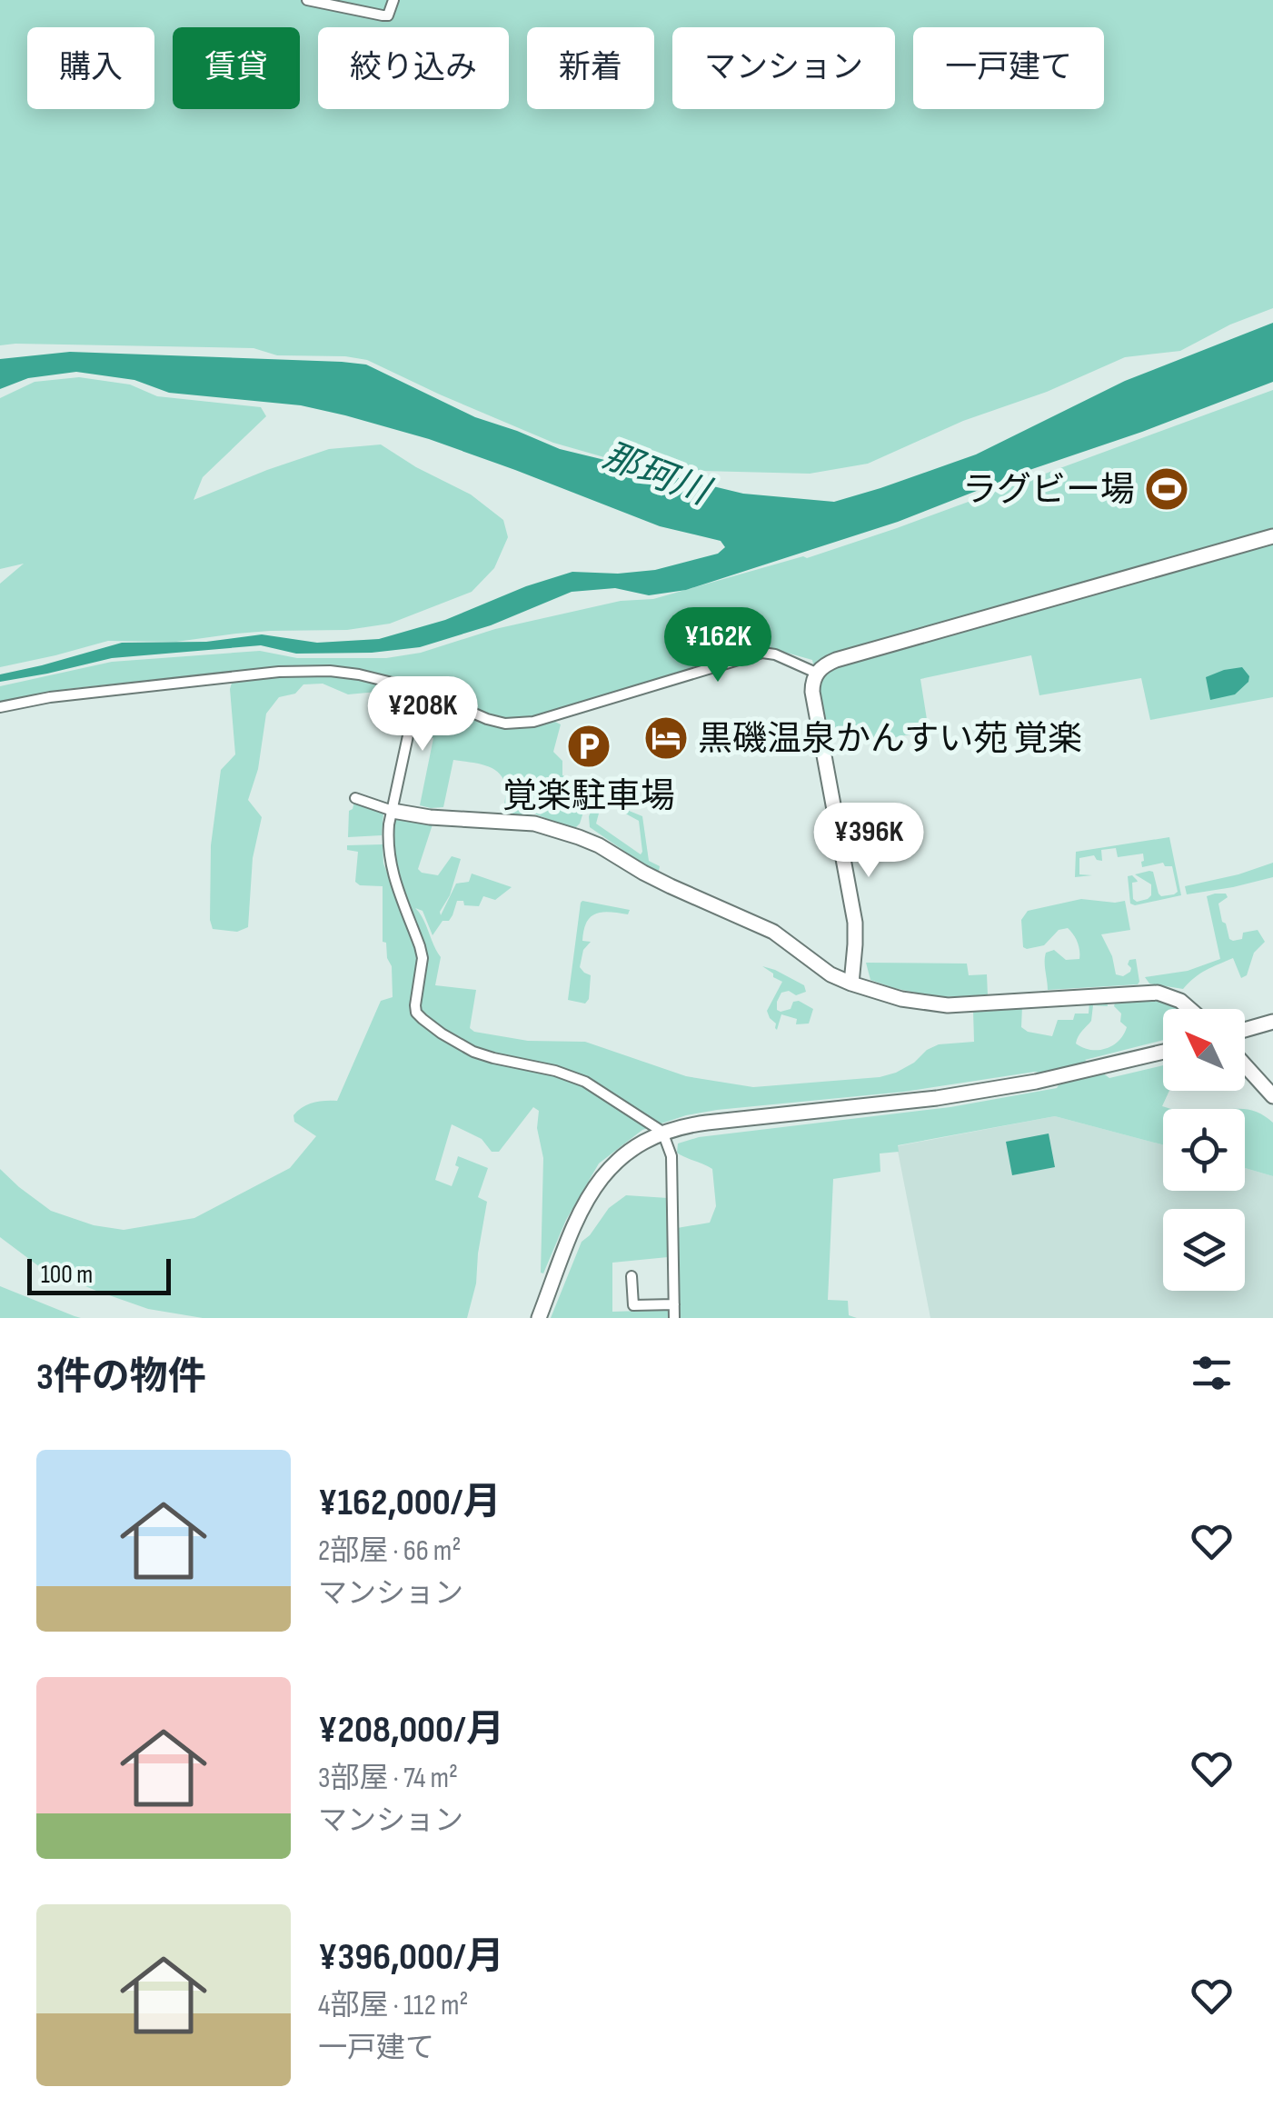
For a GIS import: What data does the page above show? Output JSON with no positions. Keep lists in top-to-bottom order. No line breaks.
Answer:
{"water":["那珂川"],"places":{"sports":["ラグビー場"],"hotel":["黒磯温泉かんすい苑 覚楽"],"parking":["覚楽駐車場"]},"scale_bar":"100 m","north":"top left","page":{"chip":["購入","賃貸","絞り込み","新着","マンション","一戸建て"],"price":["¥162K","¥208K","¥396K"],"scale":"100 m","heading":"3件の物件","list":[{"name":"¥162,000/月","note":"2部屋 · 66 m² · マンション"},{"name":"¥208,000/月","note":"3部屋 · 74 m² · マンション"},{"name":"¥396,000/月","note":"4部屋 · 112 m² · 一戸建て"}]}}
